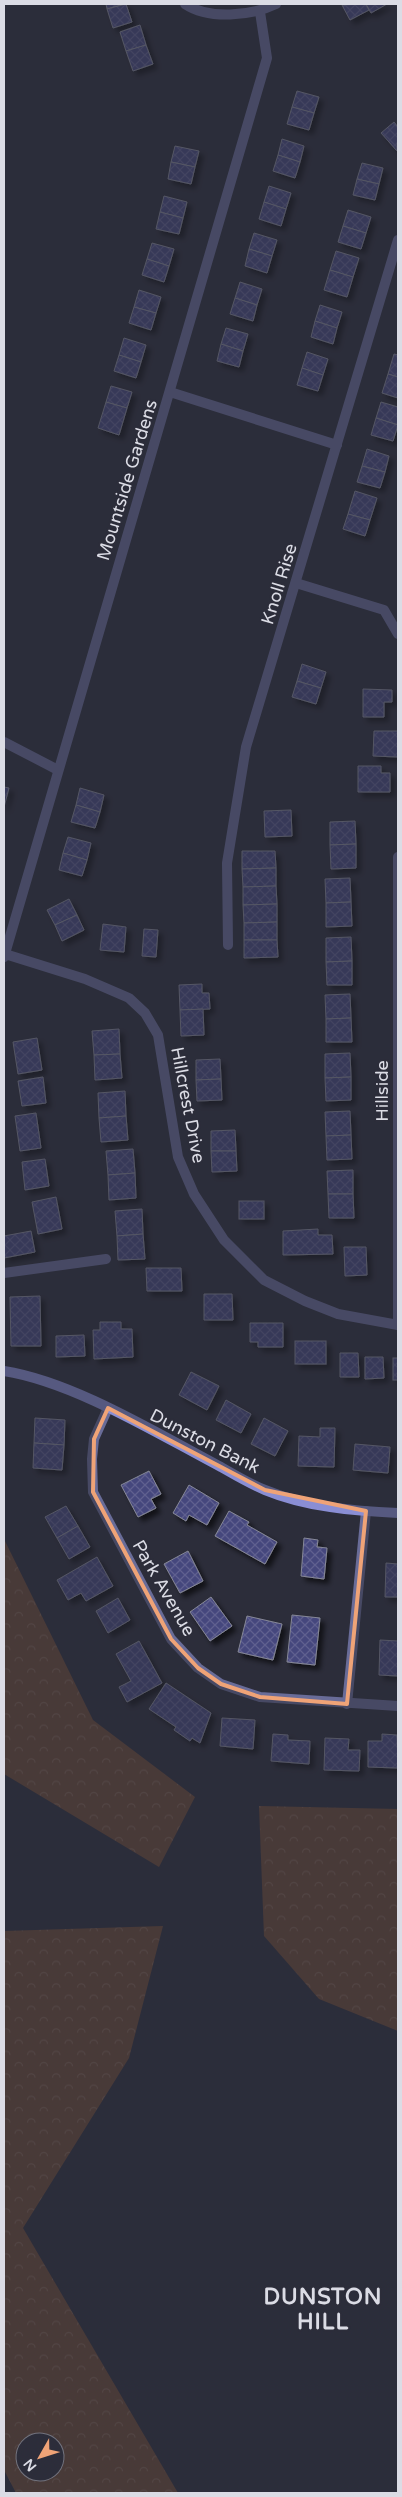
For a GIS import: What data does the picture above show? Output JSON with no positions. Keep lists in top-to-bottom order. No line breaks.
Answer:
{"streets":{"street":["Mountside Gardens","Knoll Rise","Hillside","Hillcrest Drive","Dunston Bank","Park Avenue"]},"crossings":[["Mountside Gardens","Hillcrest Drive"],["Hillside","Hillcrest Drive"],["Dunston Bank","Park Avenue"]],"districts":["DUNSTON HILL"],"north":"bottom left"}
